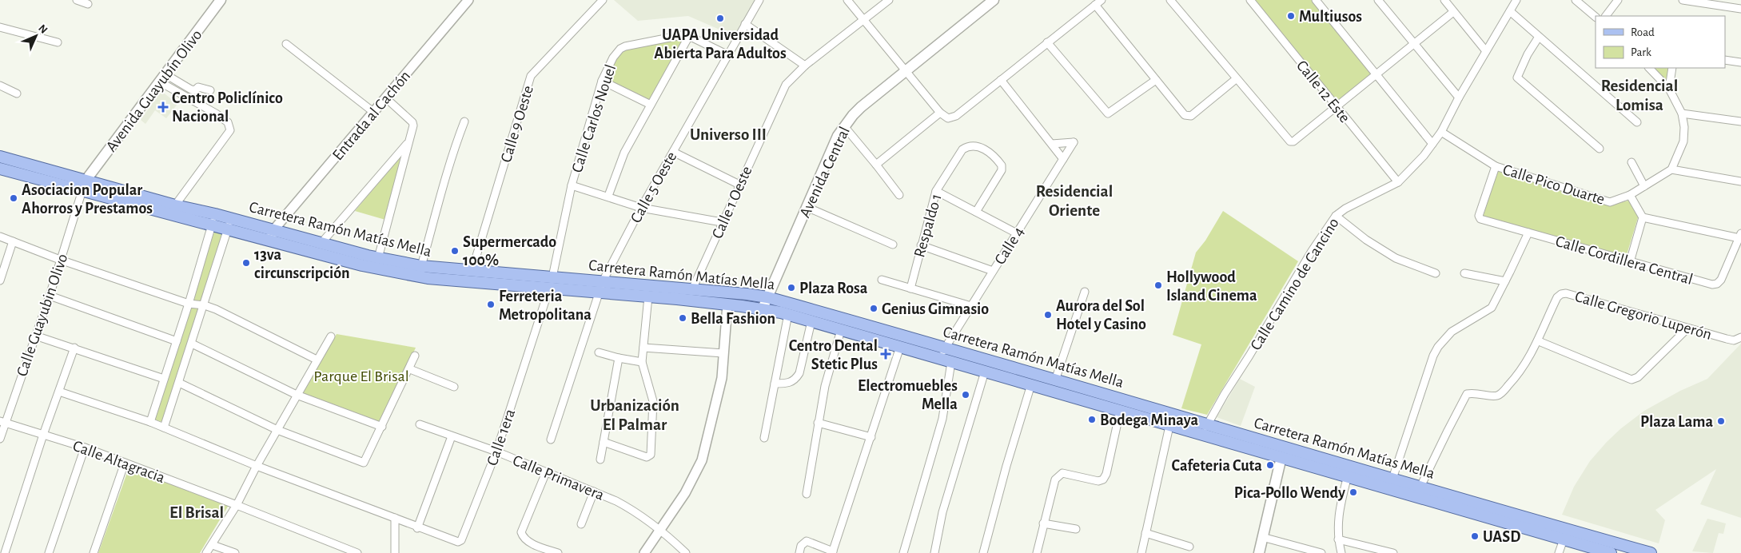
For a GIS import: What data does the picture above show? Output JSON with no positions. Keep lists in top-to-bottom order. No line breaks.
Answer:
{"streets":{"main road":["Avenida Guayubín Olivo","Avenida Central","Carretera Ramón Matías Mella"],"street":["Calle 12 Este","Entrada al Cachón","Calle Carlos Nouel","Calle 9 Oeste","Calle Pico Duarte","Calle 5 Oeste","Calle 1 Oeste","Respaldo 1","Calle 4","Calle Cordillera Central","Calle Camino de Cancino","Calle Guayubin Olivo","Calle Gregorio Luperón","Calle 1era","Calle Altagracia","Calle Primavera"]},"crossings":[["Avenida Guayubín Olivo","Carretera Ramón Matías Mella"],["Avenida Guayubín Olivo","Calle Guayubin Olivo"],["Calle 12 Este","Calle Camino de Cancino"],["Entrada al Cachón","Carretera Ramón Matías Mella"],["Calle Carlos Nouel","Carretera Ramón Matías Mella"],["Calle Carlos Nouel","Calle 1era"],["Calle 9 Oeste","Carretera Ramón Matías Mella"],["Avenida Central","Carretera Ramón Matías Mella"],["Calle Pico Duarte","Calle Cordillera Central"],["Calle Pico Duarte","Calle Camino de Cancino"],["Calle 5 Oeste","Carretera Ramón Matías Mella"],["Calle 1 Oeste","Carretera Ramón Matías Mella"],["Carretera Ramón Matías Mella","Calle 4"],["Carretera Ramón Matías Mella","Calle Camino de Cancino"],["Carretera Ramón Matías Mella","Calle Guayubin Olivo"],["Carretera Ramón Matías Mella","Calle Gregorio Luperón"],["Carretera Ramón Matías Mella","Calle 1era"],["Calle Guayubin Olivo","Calle Altagracia"],["Calle 1era","Calle Primavera"]],"districts":["Residencial Lomisa","Universo III","Residencial Oriente","Urbanización El Palmar","El Brisal"],"parks":["Parque El Brisal"],"places":{"other":["Multiusos","UAPA Universidad Abierta Para Adultos","Asociacion Popular Ahorros y Prestamos","Supermercado 100%","13va circunscripción","Hollywood Island Cinema","Plaza Rosa","Ferreteria Metropolitana","Genius Gimnasio","Aurora del Sol Hotel y Casino","Bella Fashion","Electromuebles Mella","Bodega Minaya","Plaza Lama","Cafeteria Cuta","Pica-Pollo Wendy","UASD"],"health":["Centro Policlínico Nacional","Centro Dental Stetic Plus"]},"legend":["Road","Park"],"north":"top right"}
